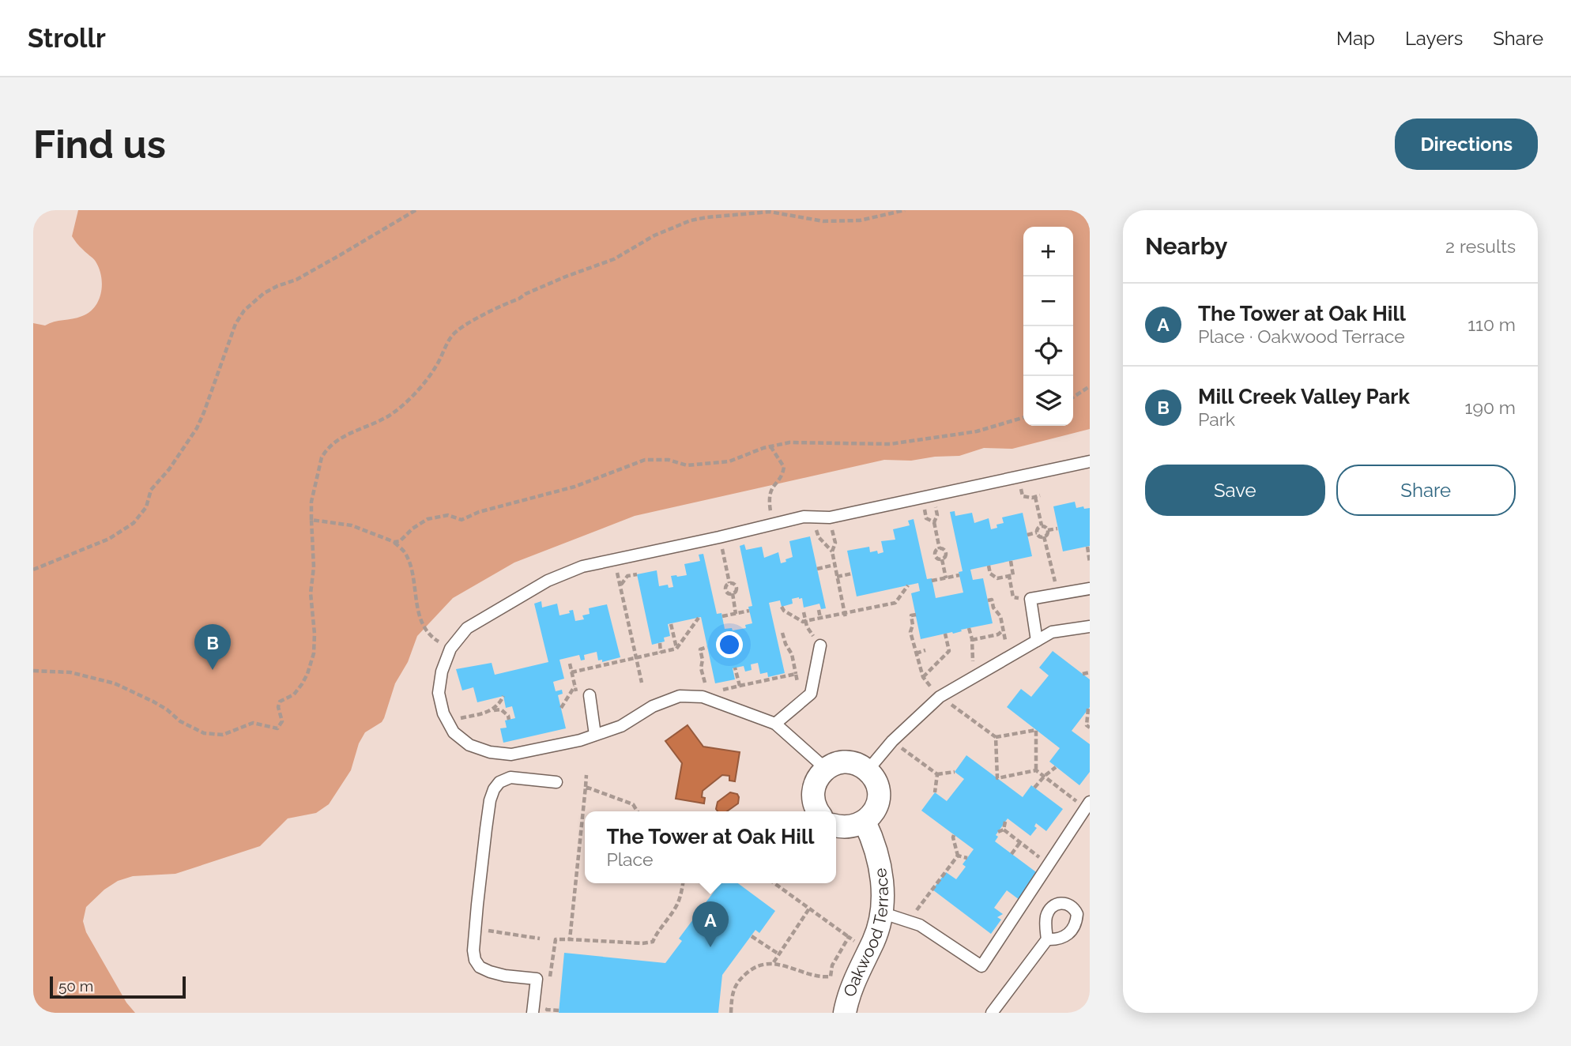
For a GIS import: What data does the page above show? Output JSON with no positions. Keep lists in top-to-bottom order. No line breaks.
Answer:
{"streets":{"street":["Oakwood Terrace"]},"scale_bar":"50 m","page":{"header":"Strollr","nav":["Map","Layers","Share"],"buttons":["Directions",["Save","Share"]],"title":"Find us","heading":["Nearby","2 results"],"map_buttons":["+","−"],"list":[{"mark":"A","name":"The Tower at Oak Hill","note":"Place · Oakwood Terrace","value":"110 m"},{"mark":"B","name":"Mill Creek Valley Park","note":"Park","value":"190 m"}],"pins":["B","A"],"popup":["The Tower at Oak Hill","Place"],"scale":"50 m"}}
